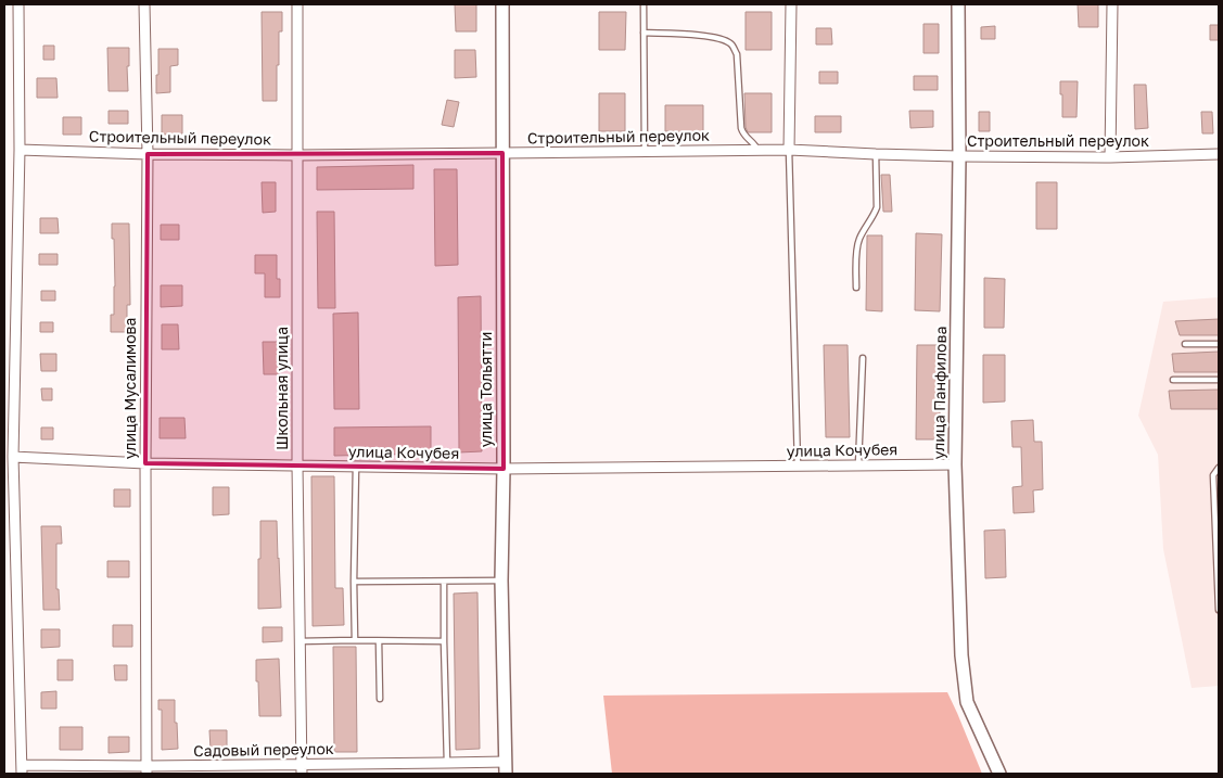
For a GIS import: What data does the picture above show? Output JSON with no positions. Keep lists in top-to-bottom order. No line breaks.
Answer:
{"streets":{"street":["Строительный переулок","улица Мусалимова","Школьная улица","улица Тольятти","улица Панфилова","улица Кочубея","Садовый переулок"]},"crossings":[["Строительный переулок","улица Мусалимова"],["Строительный переулок","Школьная улица"],["Строительный переулок","улица Тольятти"],["Строительный переулок","улица Панфилова"],["улица Мусалимова","улица Кочубея"],["улица Мусалимова","Садовый переулок"],["Школьная улица","улица Кочубея"],["Школьная улица","Садовый переулок"],["улица Тольятти","улица Кочубея"],["улица Тольятти","Садовый переулок"],["улица Панфилова","улица Кочубея"]]}
